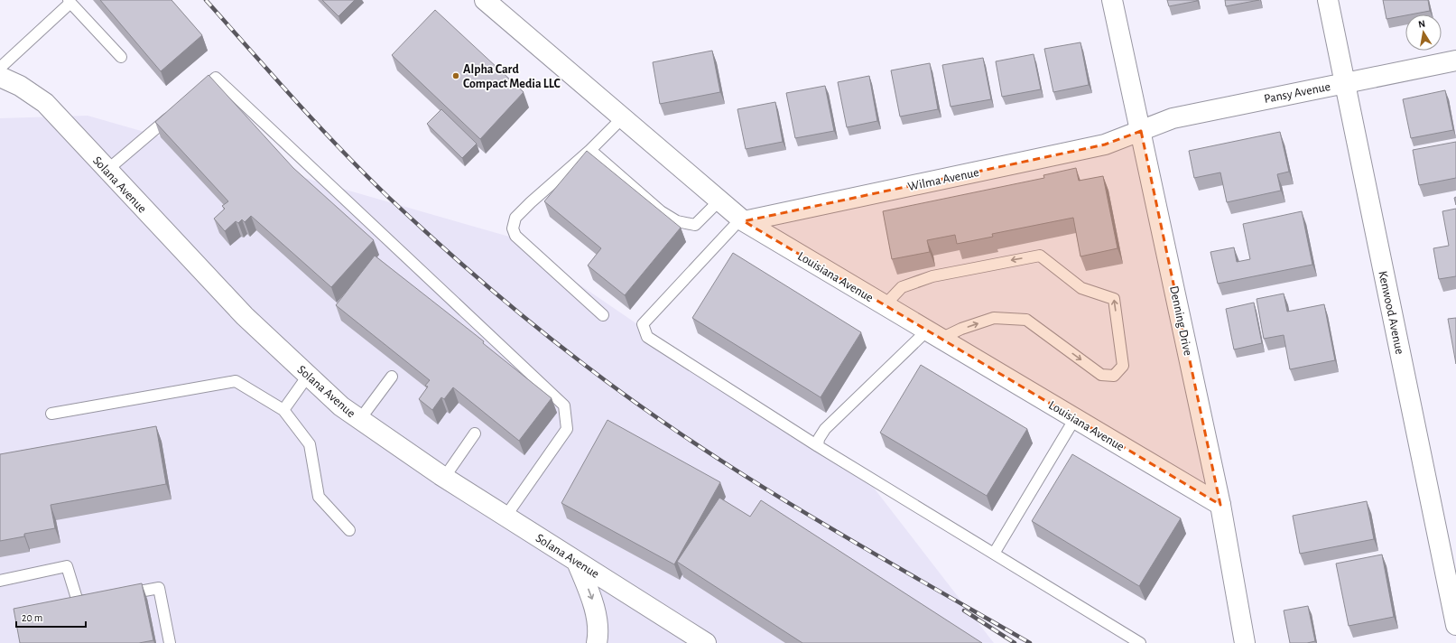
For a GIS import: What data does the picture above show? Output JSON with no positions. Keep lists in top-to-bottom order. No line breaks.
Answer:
{"streets":{"street":["Pansy Avenue","Wilma Avenue","Solana Avenue","Louisiana Avenue","Kenwood Avenue","Denning Drive"]},"crossings":[["Pansy Avenue","Wilma Avenue"],["Pansy Avenue","Kenwood Avenue"],["Pansy Avenue","Denning Drive"],["Wilma Avenue","Louisiana Avenue"],["Wilma Avenue","Denning Drive"],["Louisiana Avenue","Denning Drive"]],"places":["Alpha Card Compact Media LLC"],"scale_bar":"20 m","north":"top"}
